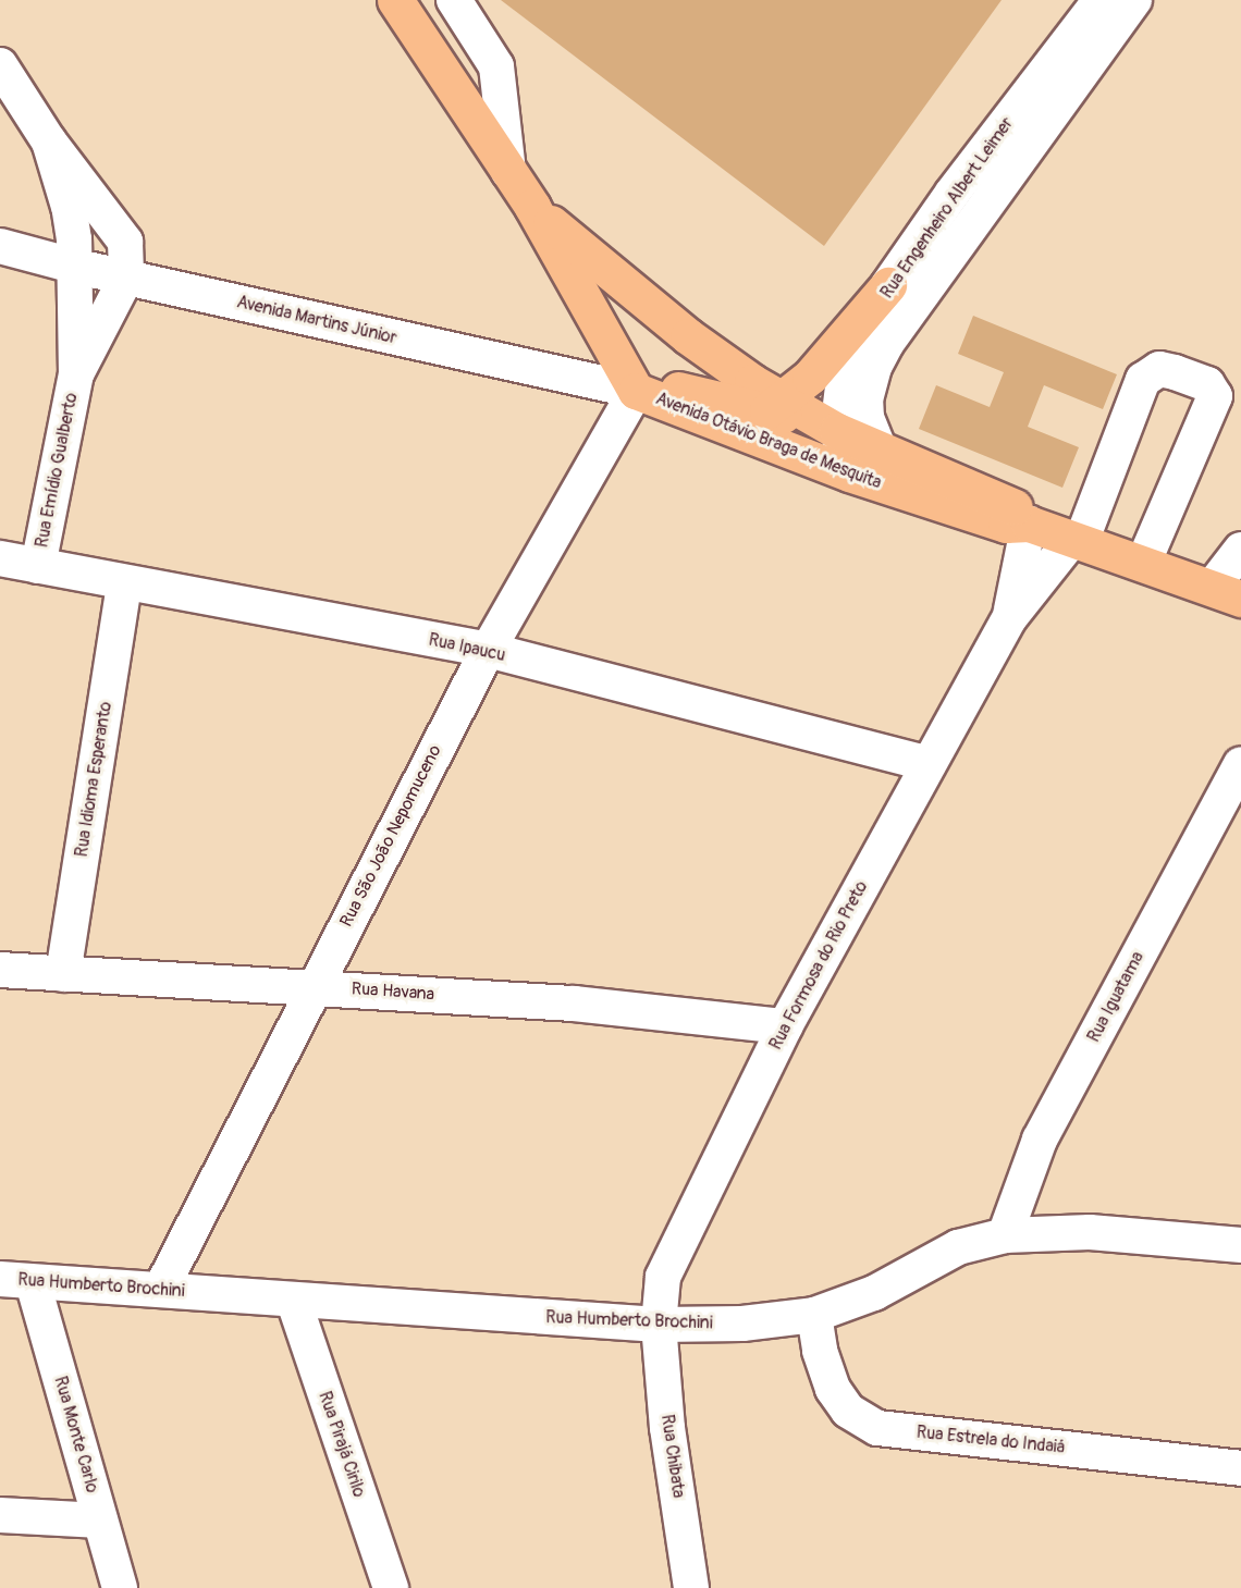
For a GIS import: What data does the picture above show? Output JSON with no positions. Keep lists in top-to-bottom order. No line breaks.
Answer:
{"streets":{"main road":["Avenida Otávio Braga de Mesquita"],"street":["Rua Engenheiro Albert Leimer","Avenida Martins Júnior","Rua Emídio Gualberto","Rua Ipaucu","Rua Idioma Esperanto","Rua São João Nepomuceno","Rua Formosa do Rio Preto","Rua Havana","Rua Iguatama","Rua Humberto Brochini","Rua Monte Carlo","Rua Estrela do Indaiá","Rua Pirajá Cirilo","Rua Chibata"]},"crossings":[["Rua Engenheiro Albert Leimer","Avenida Otávio Braga de Mesquita"],["Avenida Martins Júnior","Avenida Otávio Braga de Mesquita"],["Avenida Martins Júnior","Rua Emídio Gualberto"],["Avenida Martins Júnior","Rua São João Nepomuceno"],["Avenida Otávio Braga de Mesquita","Rua São João Nepomuceno"],["Avenida Otávio Braga de Mesquita","Rua Formosa do Rio Preto"],["Rua Emídio Gualberto","Rua Ipaucu"],["Rua Ipaucu","Rua Idioma Esperanto"],["Rua Ipaucu","Rua São João Nepomuceno"],["Rua Ipaucu","Rua Formosa do Rio Preto"],["Rua Idioma Esperanto","Rua Havana"],["Rua São João Nepomuceno","Rua Havana"],["Rua São João Nepomuceno","Rua Humberto Brochini"],["Rua Formosa do Rio Preto","Rua Havana"],["Rua Formosa do Rio Preto","Rua Humberto Brochini"],["Rua Formosa do Rio Preto","Rua Chibata"],["Rua Iguatama","Rua Humberto Brochini"],["Rua Humberto Brochini","Rua Monte Carlo"],["Rua Humberto Brochini","Rua Estrela do Indaiá"],["Rua Humberto Brochini","Rua Pirajá Cirilo"],["Rua Humberto Brochini","Rua Chibata"]]}
